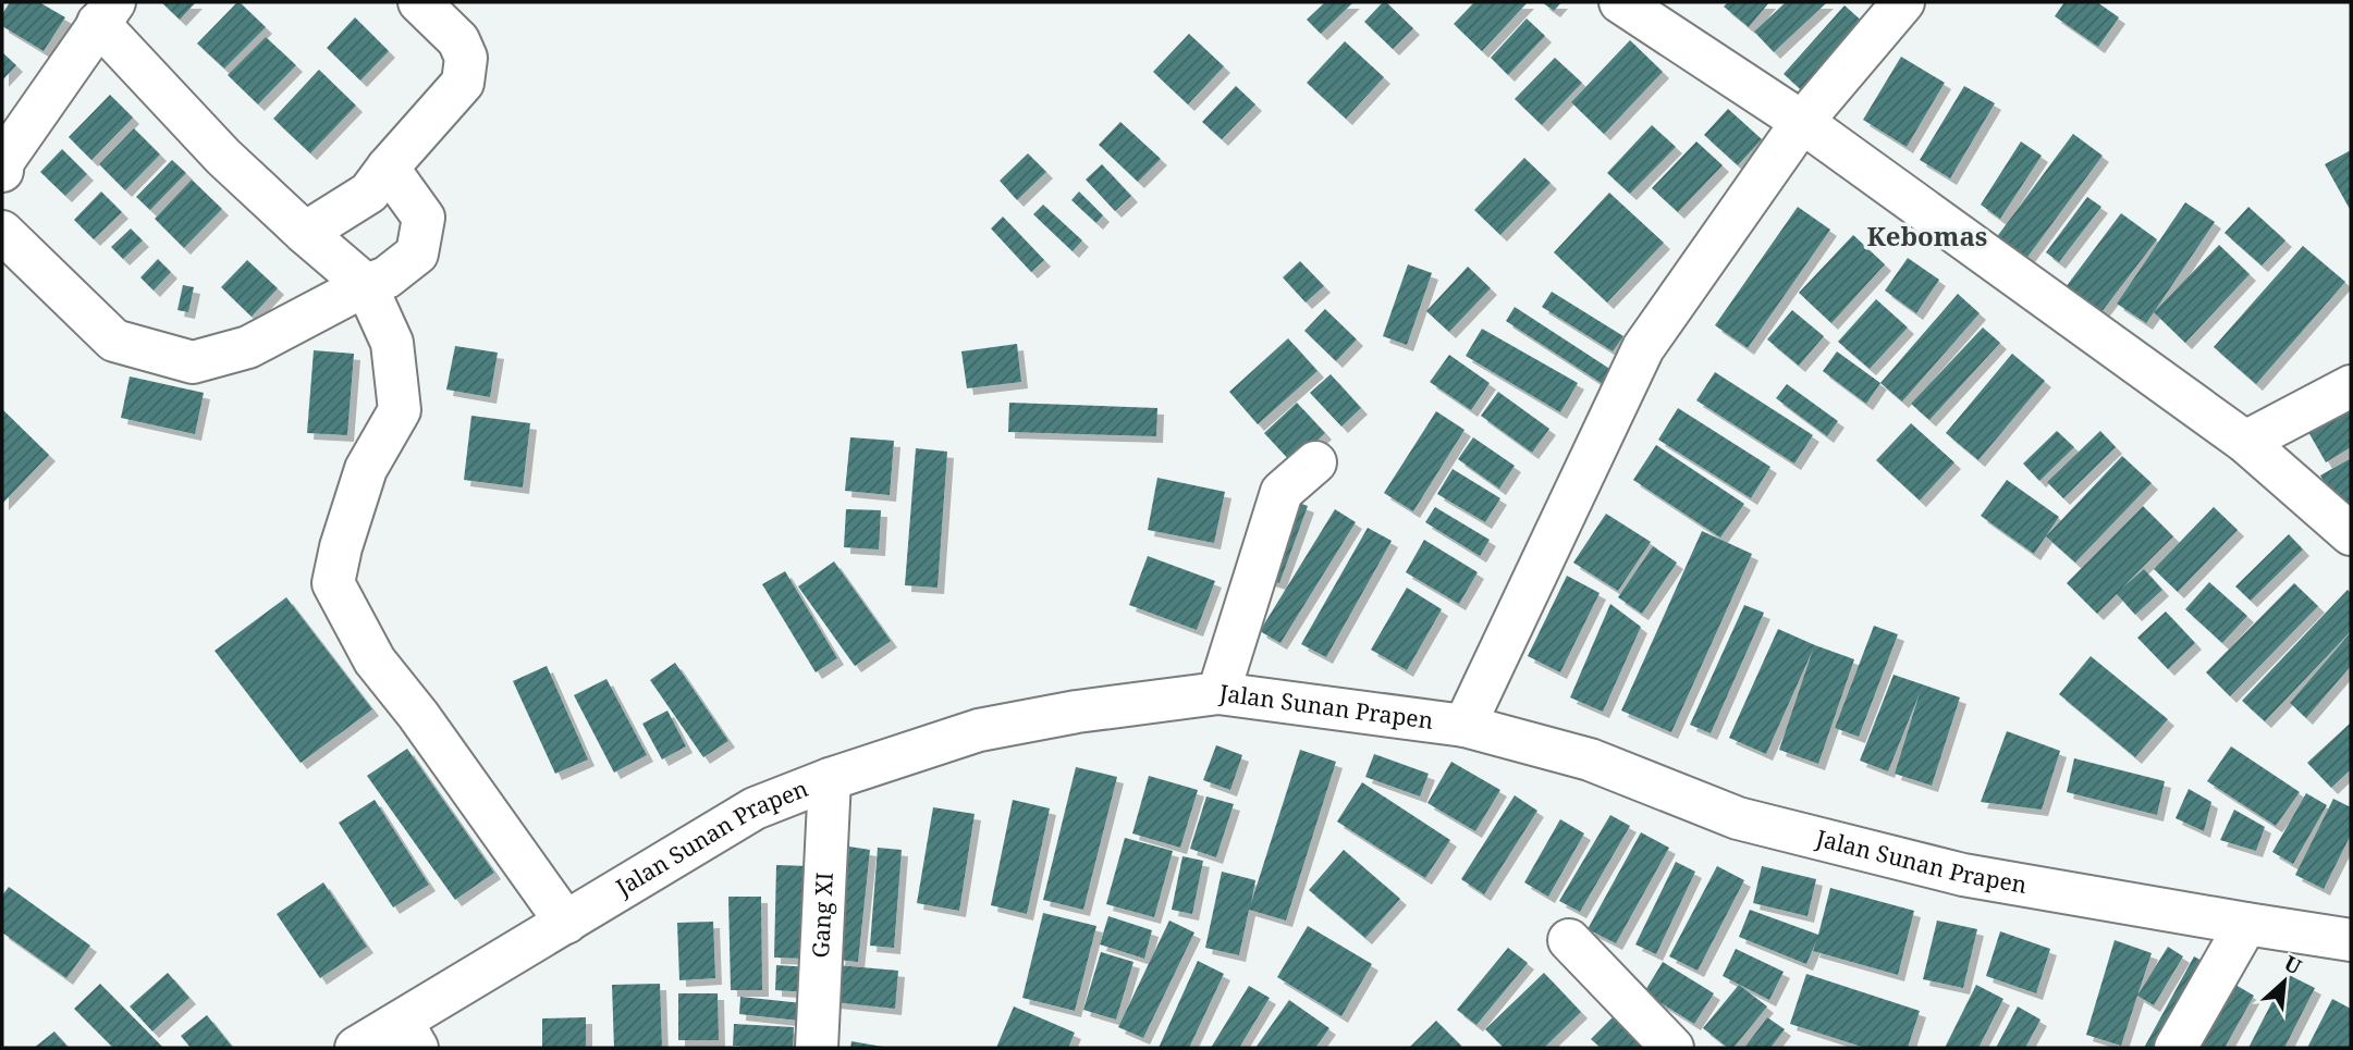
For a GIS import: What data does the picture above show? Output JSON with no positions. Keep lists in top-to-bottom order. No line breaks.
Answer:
{"streets":{"street":["Jalan Sunan Prapen","Gang XI"]},"crossings":[["Jalan Sunan Prapen","Gang XI"]],"districts":["Kebomas"],"north":"top right"}
